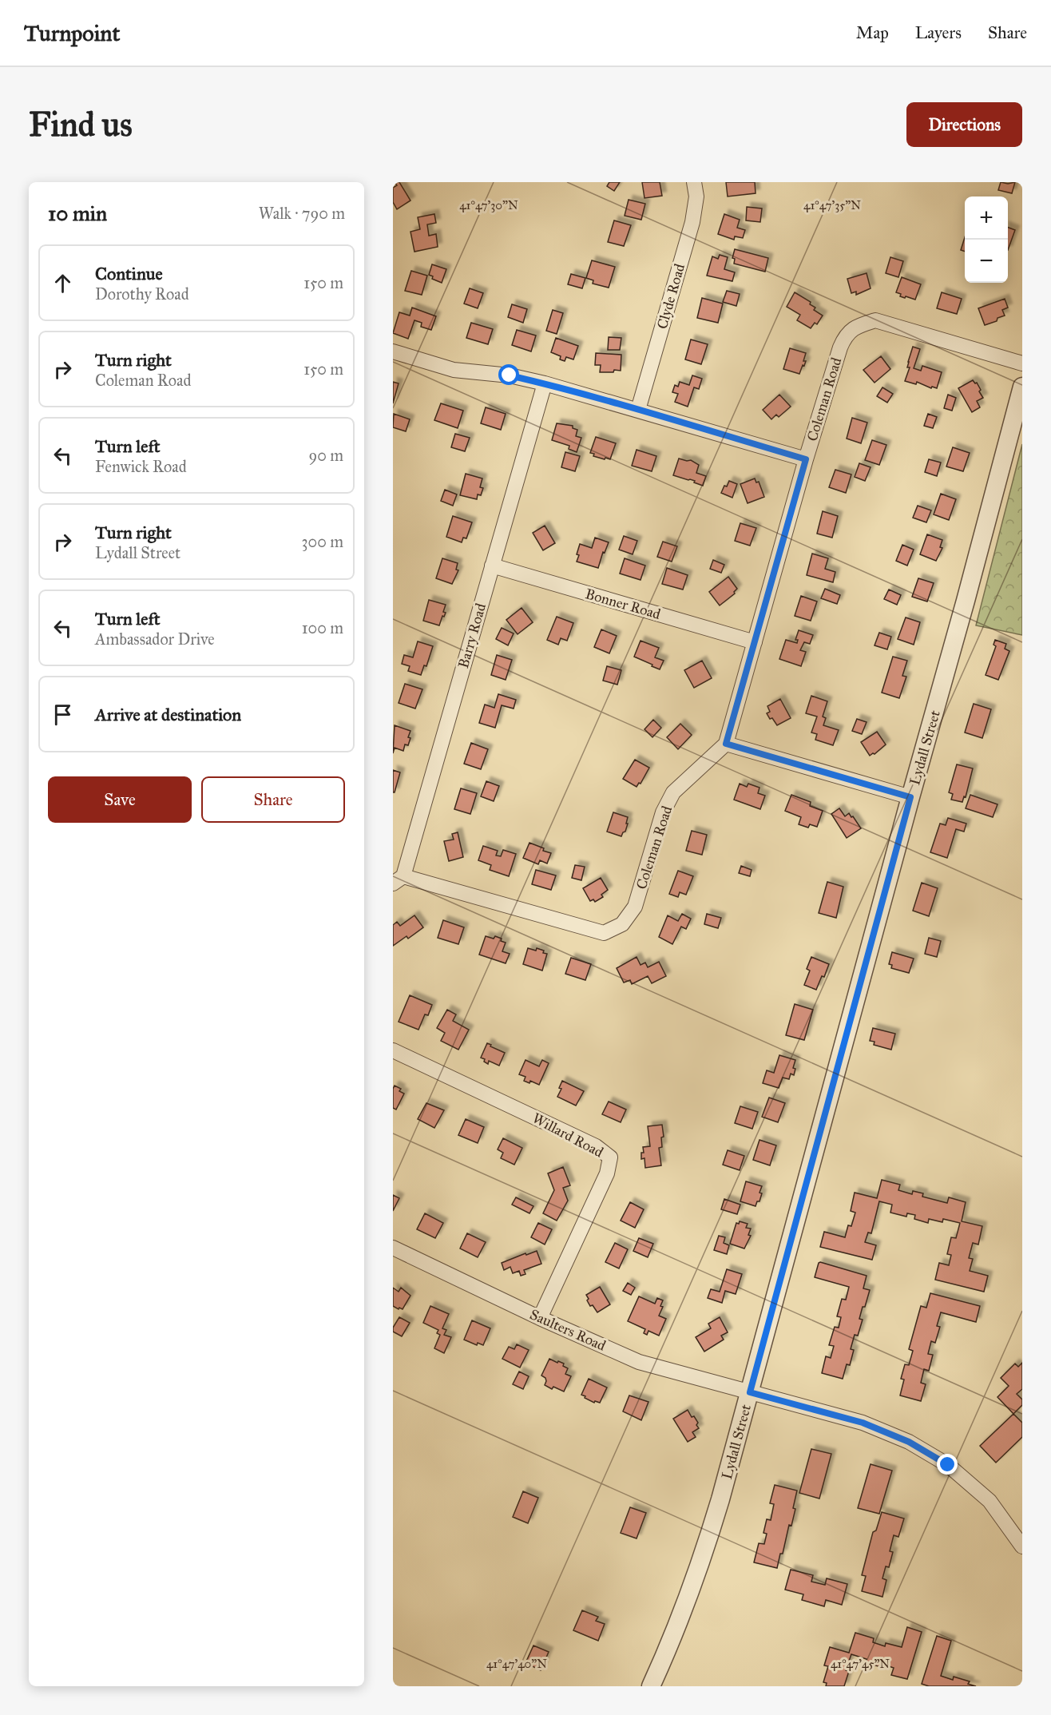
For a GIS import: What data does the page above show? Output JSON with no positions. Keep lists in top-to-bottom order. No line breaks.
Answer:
{"streets":{"street":["Clyde Road","Coleman Road","Bonner Road","Barry Road","Lydall Street","Willard Road","Saulters Road"]},"crossings":[["Coleman Road","Bonner Road"],["Coleman Road","Barry Road"],["Bonner Road","Barry Road"],["Lydall Street","Saulters Road"],["Willard Road","Saulters Road"]],"page":{"header":"Turnpoint","nav":["Map","Layers","Share"],"buttons":["Directions",["Save","Share"]],"title":"Find us","heading":["10 min","Walk · 790 m"],"map_buttons":["+","−"],"list":[["Continue","Dorothy Road","150 m"],["Turn right","Coleman Road","150 m"],["Turn left","Fenwick Road","90 m"],["Turn right","Lydall Street","300 m"],["Turn left","Ambassador Drive","100 m"],"Arrive at destination"]},"coordinates":["41°47'30\"N","41°47'35\"N","41°47'40\"N","41°47'45\"N"]}
